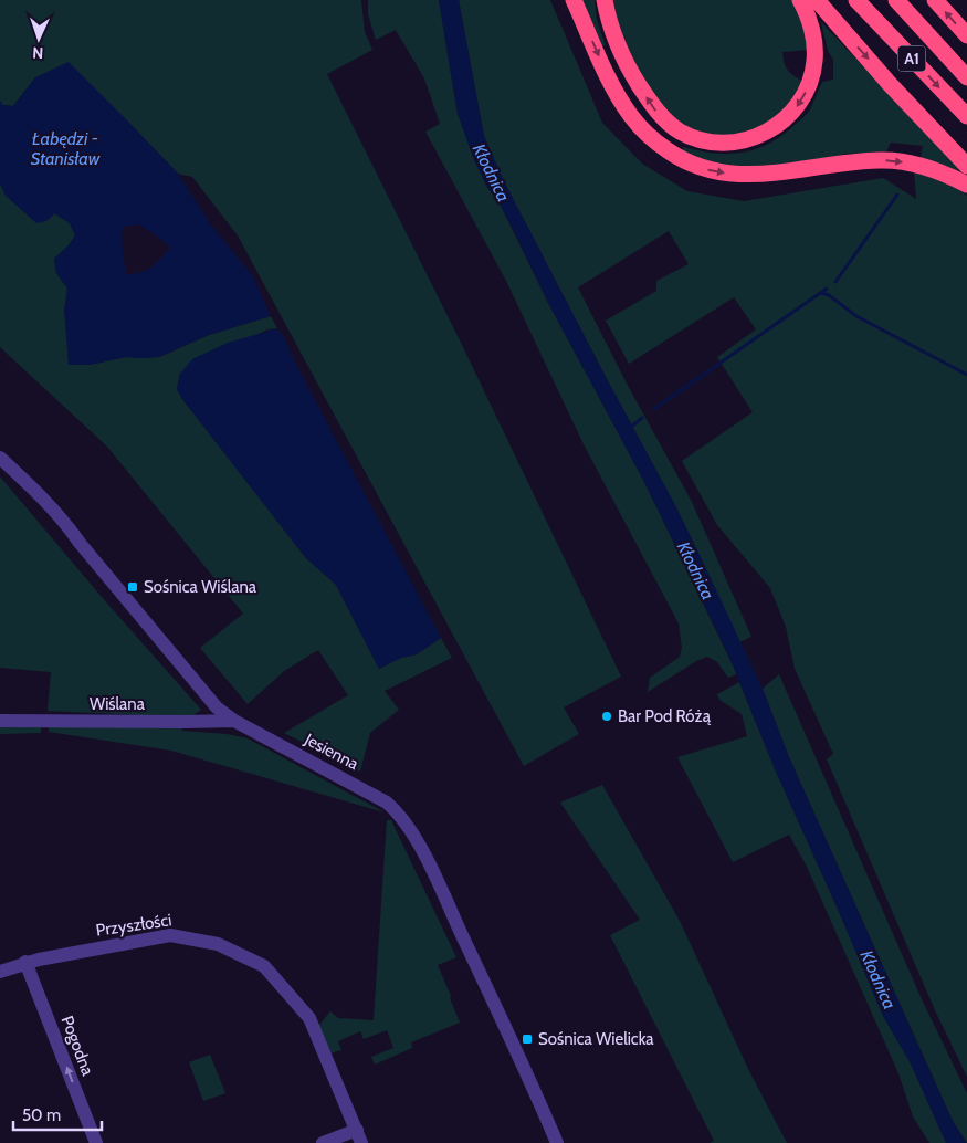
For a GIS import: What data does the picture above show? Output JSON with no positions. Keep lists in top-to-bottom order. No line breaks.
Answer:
{"streets":{"highway":["A1"],"street":["Wiślana","Jesienna","Przyszłości","Pogodna"]},"crossings":[["Wiślana","Jesienna"],["Przyszłości","Pogodna"]],"one_way":["Pogodna"],"water":["Łabędzi - Stanisław","Kłodnica"],"places":{"transit":["Sośnica Wiślana","Sośnica Wielicka"],"other":["Bar Pod Różą"]},"scale_bar":"50 m","north":"bottom"}
